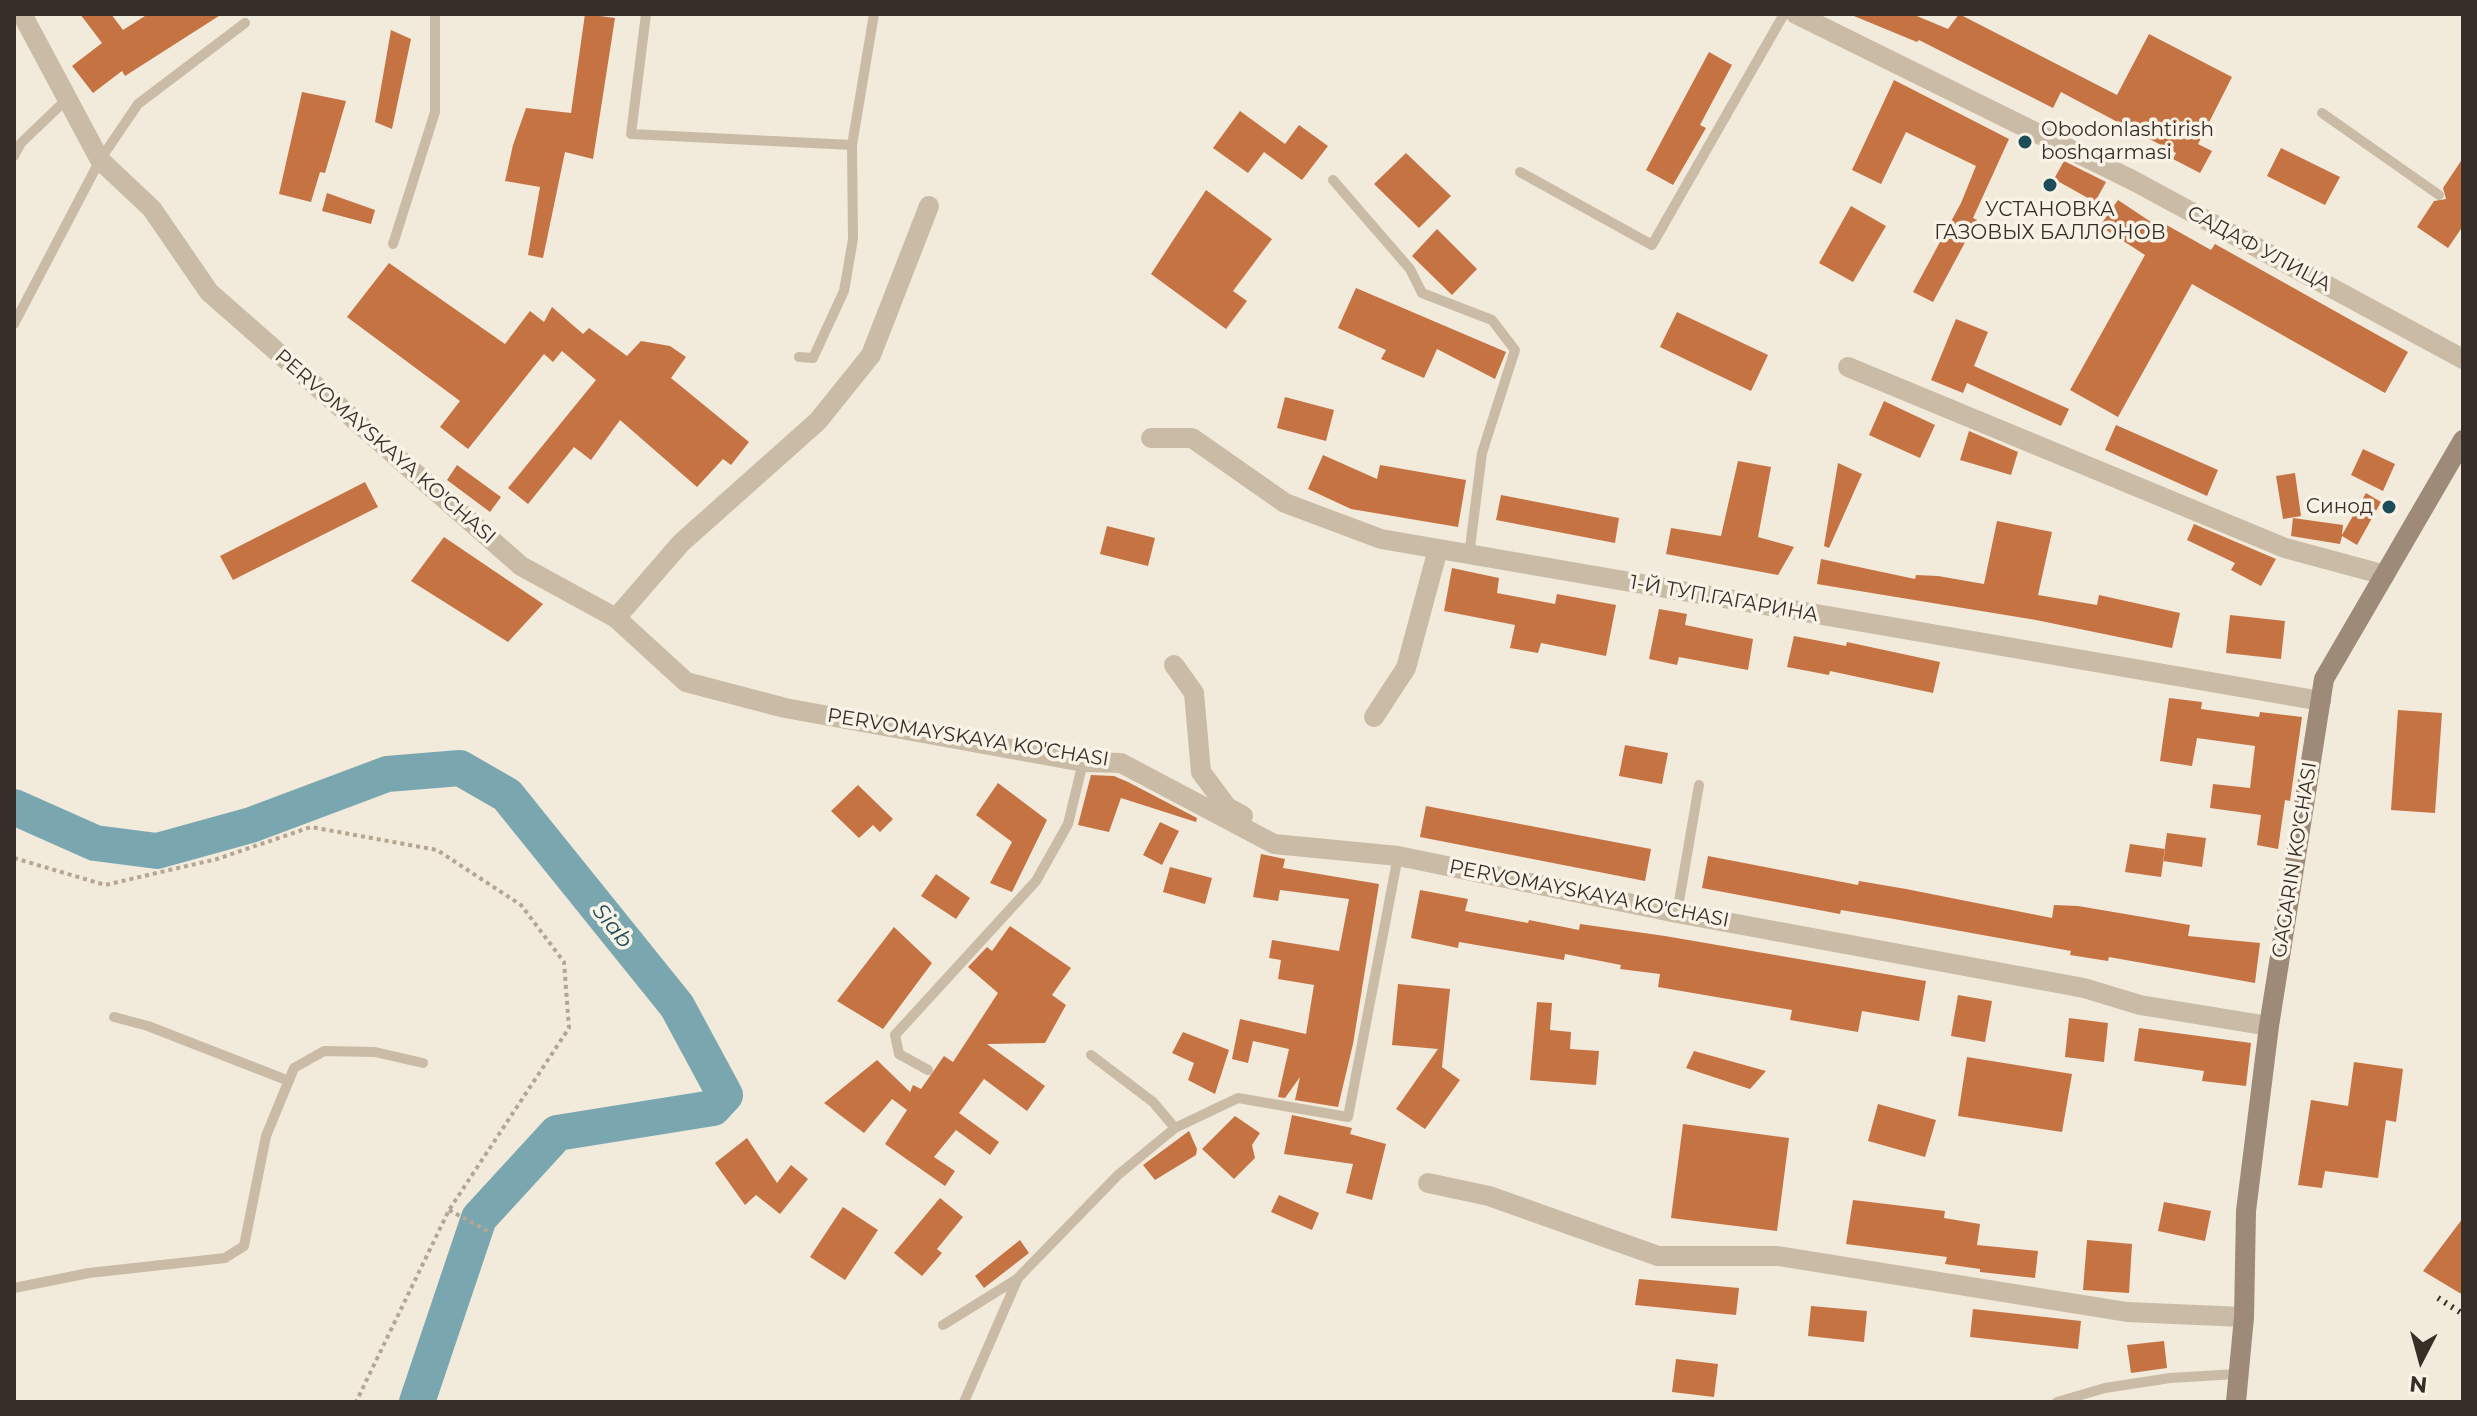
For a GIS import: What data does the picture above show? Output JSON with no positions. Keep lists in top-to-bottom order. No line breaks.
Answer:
{"streets":{"main road":["GAGARIN KO'CHASI"],"street":["САДАФ УЛИЦА","PERVOMAYSKAYA KO'CHASI","1-Й ТУП.ГАГАРИНА"]},"crossings":[["PERVOMAYSKAYA KO'CHASI","GAGARIN KO'CHASI"],["1-Й ТУП.ГАГАРИНА","GAGARIN KO'CHASI"]],"water":["Siab"],"places":["Obodonlashtirish boshqarmasi","УСТАНОВКА ГАЗОВЫХ БАЛЛОНОВ","Синод"],"north":"bottom"}
